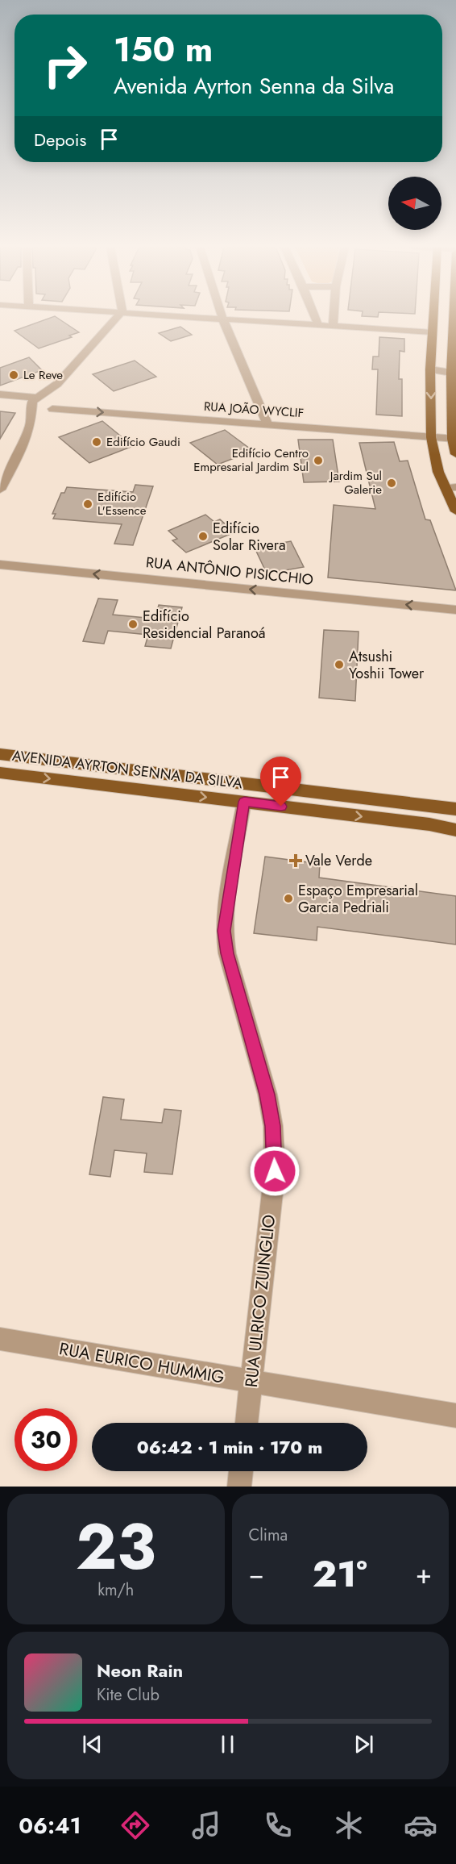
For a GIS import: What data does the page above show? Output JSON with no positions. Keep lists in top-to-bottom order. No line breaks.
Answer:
{"streets":{"main road":["AVENIDA AYRTON SENNA DA SILVA"],"street":["RUA JOÃO WYCLIF","RUA ANTÔNIO PISICCHIO","RUA ULRICO ZUINGLIO","RUA EURICO HUMMIG"]},"crossings":[["AVENIDA AYRTON SENNA DA SILVA","RUA ULRICO ZUINGLIO"],["RUA ULRICO ZUINGLIO","RUA EURICO HUMMIG"]],"one_way":["RUA ANTÔNIO PISICCHIO"],"places":{"other":["Le Reve","Edifício Gaudi","Edifício Centro Empresarial Jardim Sul","Jardim Sul Galerie","Edifício L'Essence","Edifício Solar Rivera","Edifício Residencial Paranoá","Atsushi Yoshii Tower","Espaço Empresarial Garcia Pedriali"],"health":["Vale Verde"]},"north":"left","page":{"turn":["150 m","Avenida Ayrton Senna da Silva"],"then":"Depois","limit":"30","trip":"06:42 · 1 min · 170 m","tile":[["23","km/h"],"Clima"],"heat":["−","21°","+"],"song":["Neon Rain","Kite Club"],"tabs":"06:41"}}
